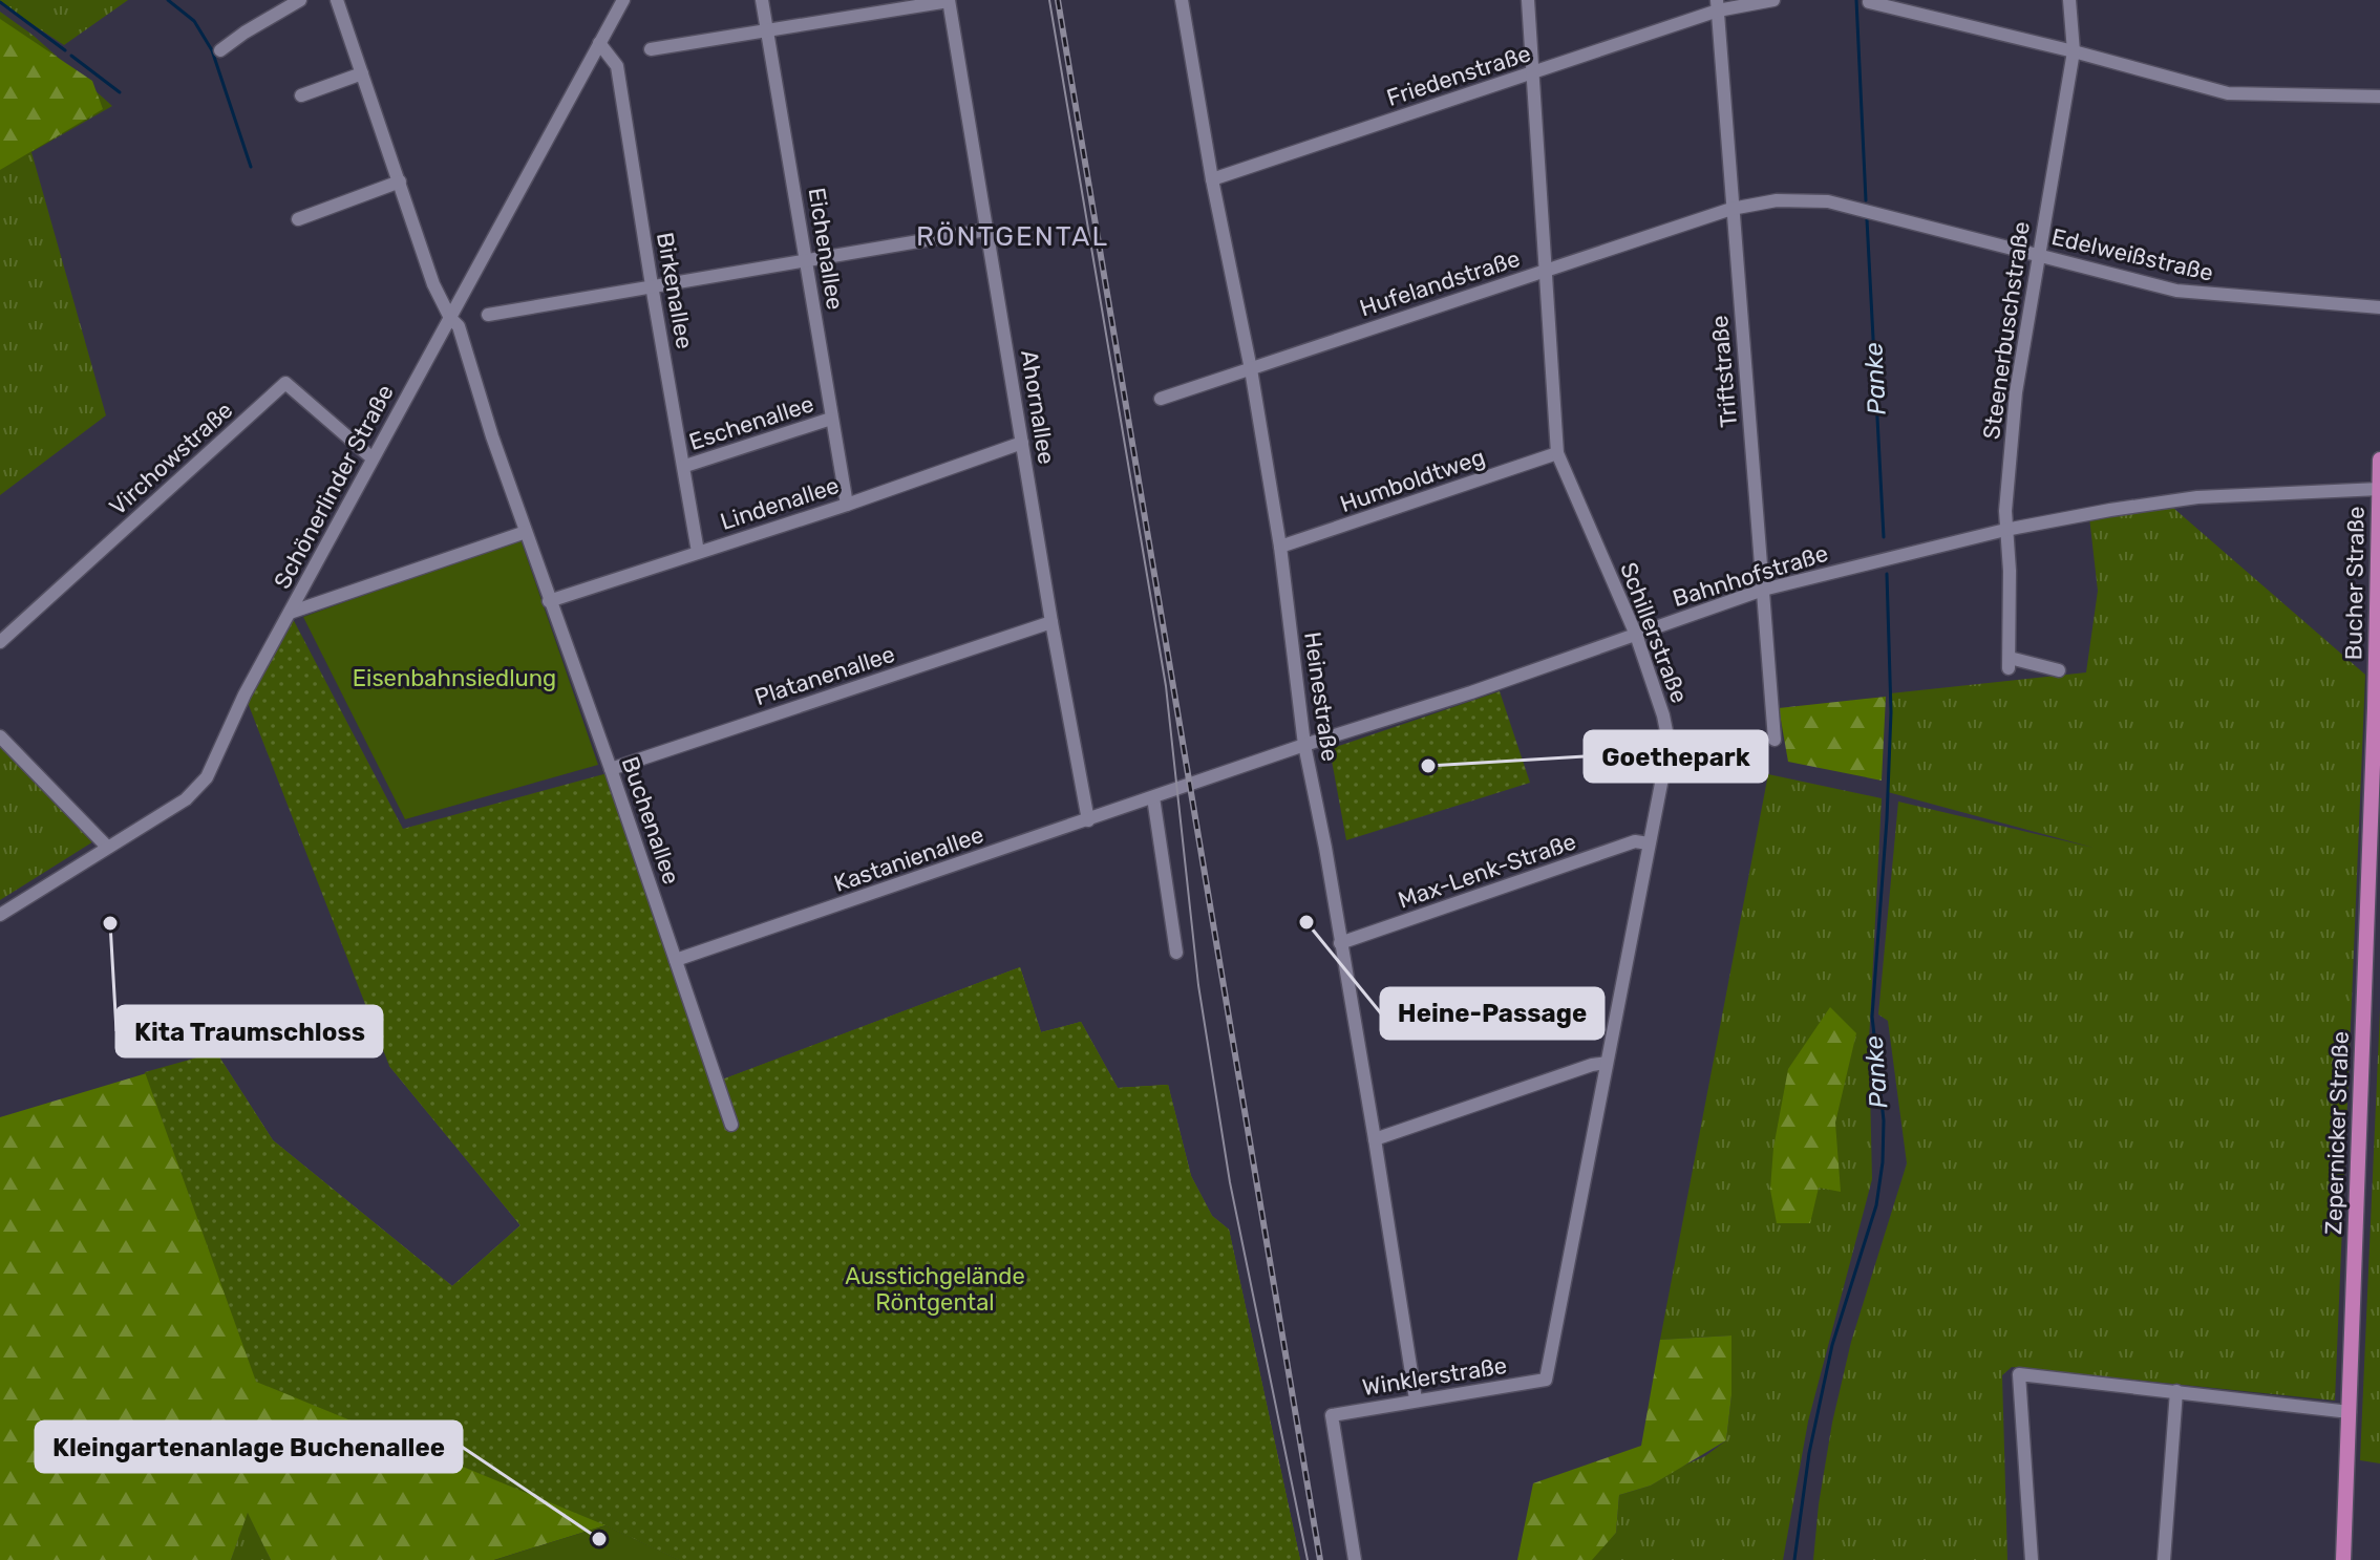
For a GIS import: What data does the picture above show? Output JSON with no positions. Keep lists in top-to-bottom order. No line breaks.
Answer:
{"streets":{"main road":["Bucher Straße","Zepernicker Straße"],"street":["Friedenstraße","Eichenallee","Edelweißstraße","Hufelandstraße","Birkenallee","Steenerbuschstraße","Triftstraße","Ahornallee","Eschenallee","Virchowstraße","Humboldtweg","Schönerlinder Straße","Lindenallee","Bahnhofstraße","Schillerstraße","Platanenallee","Heinestraße","Buchenallee","Kastanienallee","Max-Lenk-Straße","Winklerstraße"]},"crossings":[["Friedenstraße","Triftstraße"],["Friedenstraße","Schillerstraße"],["Friedenstraße","Heinestraße"],["Eichenallee","Eschenallee"],["Eichenallee","Lindenallee"],["Edelweißstraße","Hufelandstraße"],["Edelweißstraße","Steenerbuschstraße"],["Edelweißstraße","Triftstraße"],["Hufelandstraße","Triftstraße"],["Hufelandstraße","Schillerstraße"],["Hufelandstraße","Heinestraße"],["Birkenallee","Eschenallee"],["Birkenallee","Schönerlinder Straße"],["Birkenallee","Lindenallee"],["Steenerbuschstraße","Bahnhofstraße"],["Triftstraße","Bahnhofstraße"],["Ahornallee","Lindenallee"],["Ahornallee","Platanenallee"],["Ahornallee","Kastanienallee"],["Virchowstraße","Schönerlinder Straße"],["Humboldtweg","Schillerstraße"],["Humboldtweg","Heinestraße"],["Schönerlinder Straße","Buchenallee"],["Lindenallee","Buchenallee"],["Bahnhofstraße","Bucher Straße"],["Bahnhofstraße","Schillerstraße"],["Bahnhofstraße","Heinestraße"],["Bahnhofstraße","Kastanienallee"],["Bucher Straße","Zepernicker Straße"],["Schillerstraße","Max-Lenk-Straße"],["Schillerstraße","Winklerstraße"],["Platanenallee","Buchenallee"],["Heinestraße","Max-Lenk-Straße"],["Heinestraße","Winklerstraße"],["Buchenallee","Kastanienallee"]],"districts":["RÖNTGENTAL"],"water":["Panke"],"parks":["Eisenbahnsiedlung","Ausstichgelände Röntgental"],"places":["Goethepark","Heine-Passage","Kita Traumschloss","Kleingartenanlage Buchenallee"]}
